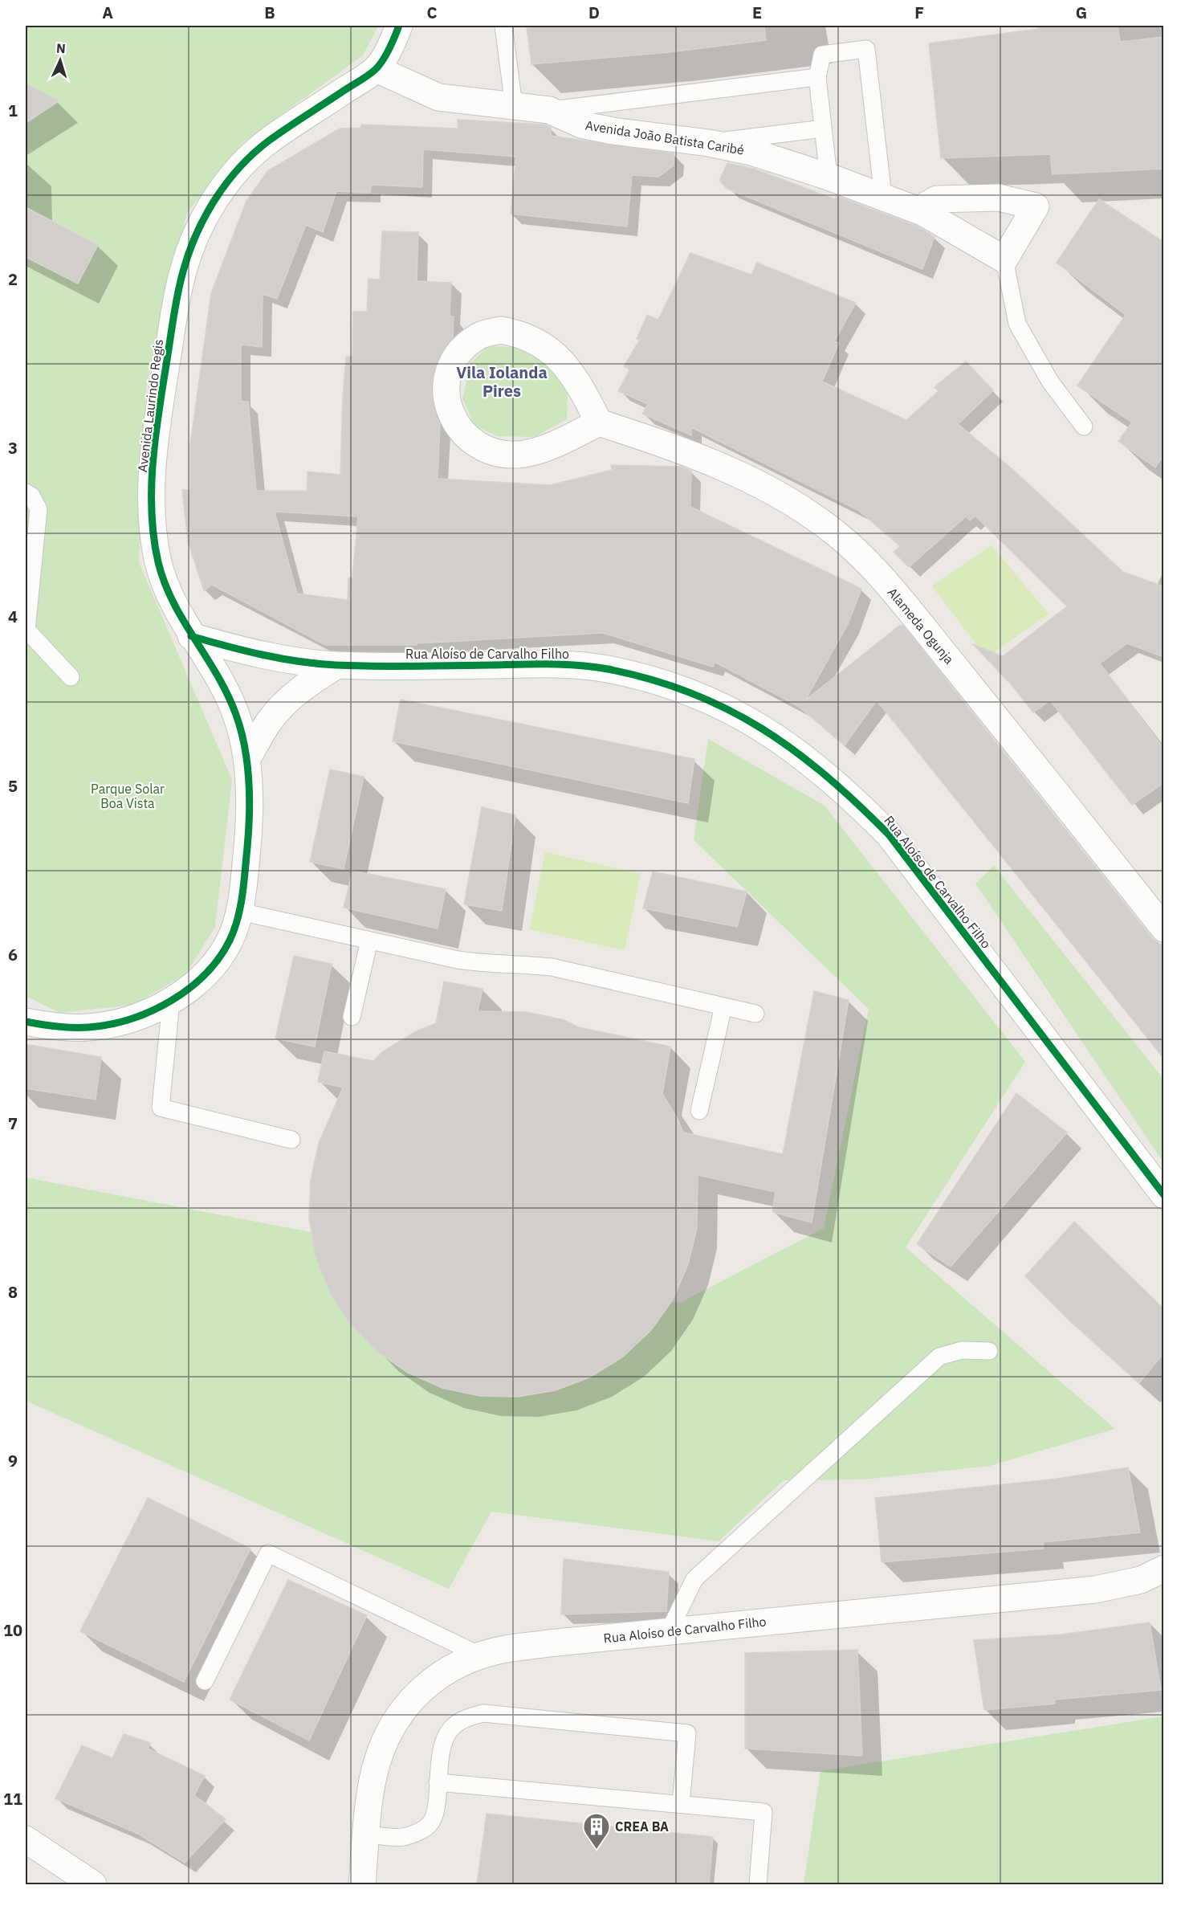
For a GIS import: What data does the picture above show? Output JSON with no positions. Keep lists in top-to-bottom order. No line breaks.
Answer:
{"streets":{"street":["Avenida João Batista Caribé","Avenida Laurindo Regis","Alameda Ogunja","Rua Aloíso de Carvalho Filho"]},"crossings":[["Avenida João Batista Caribé","Avenida Laurindo Regis"],["Avenida Laurindo Regis","Rua Aloíso de Carvalho Filho"]],"districts":["Vila Iolanda Pires"],"parks":["Parque Solar Boa Vista"],"places":{"building":["CREA BA"]},"north":"top","grid":{"columns":["A","B","C","D","E","F","G"],"rows":["1","2","3","4","5","6","7","8","9","10","11"]}}
